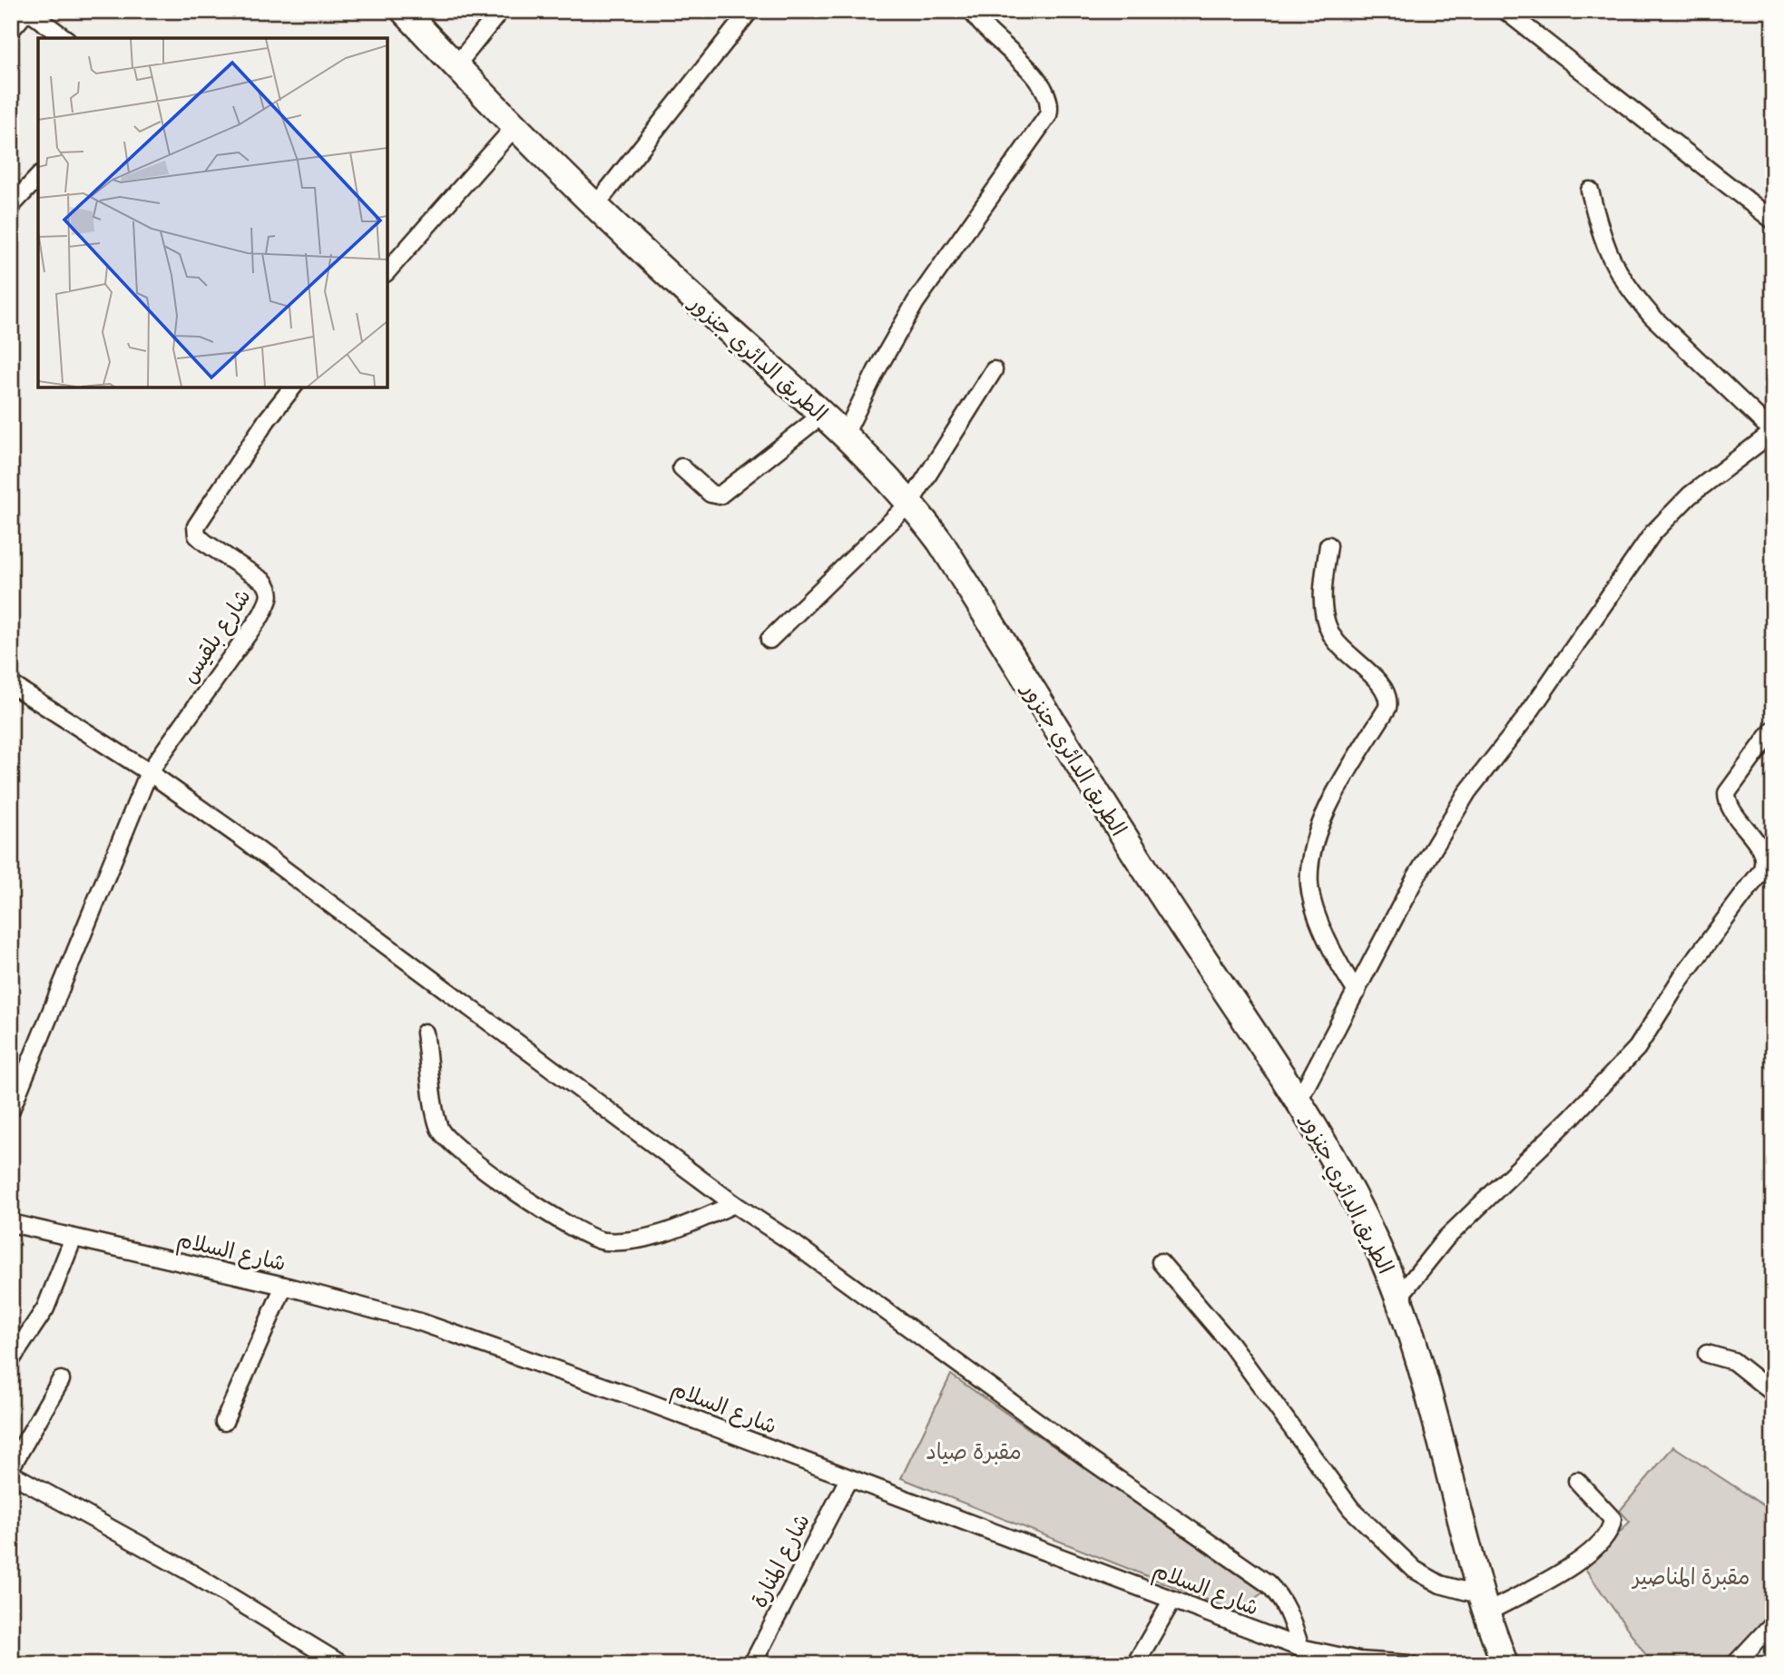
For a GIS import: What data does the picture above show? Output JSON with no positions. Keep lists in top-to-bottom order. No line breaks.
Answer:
{"streets":{"main road":["الطريق الدائري جنزور"],"street":["شارع بلقيس","شارع السلام","شارع المنارة"]},"crossings":[["شارع السلام","شارع المنارة"]],"parks":["مقبرة صياد","مقبرة المناصير"]}
